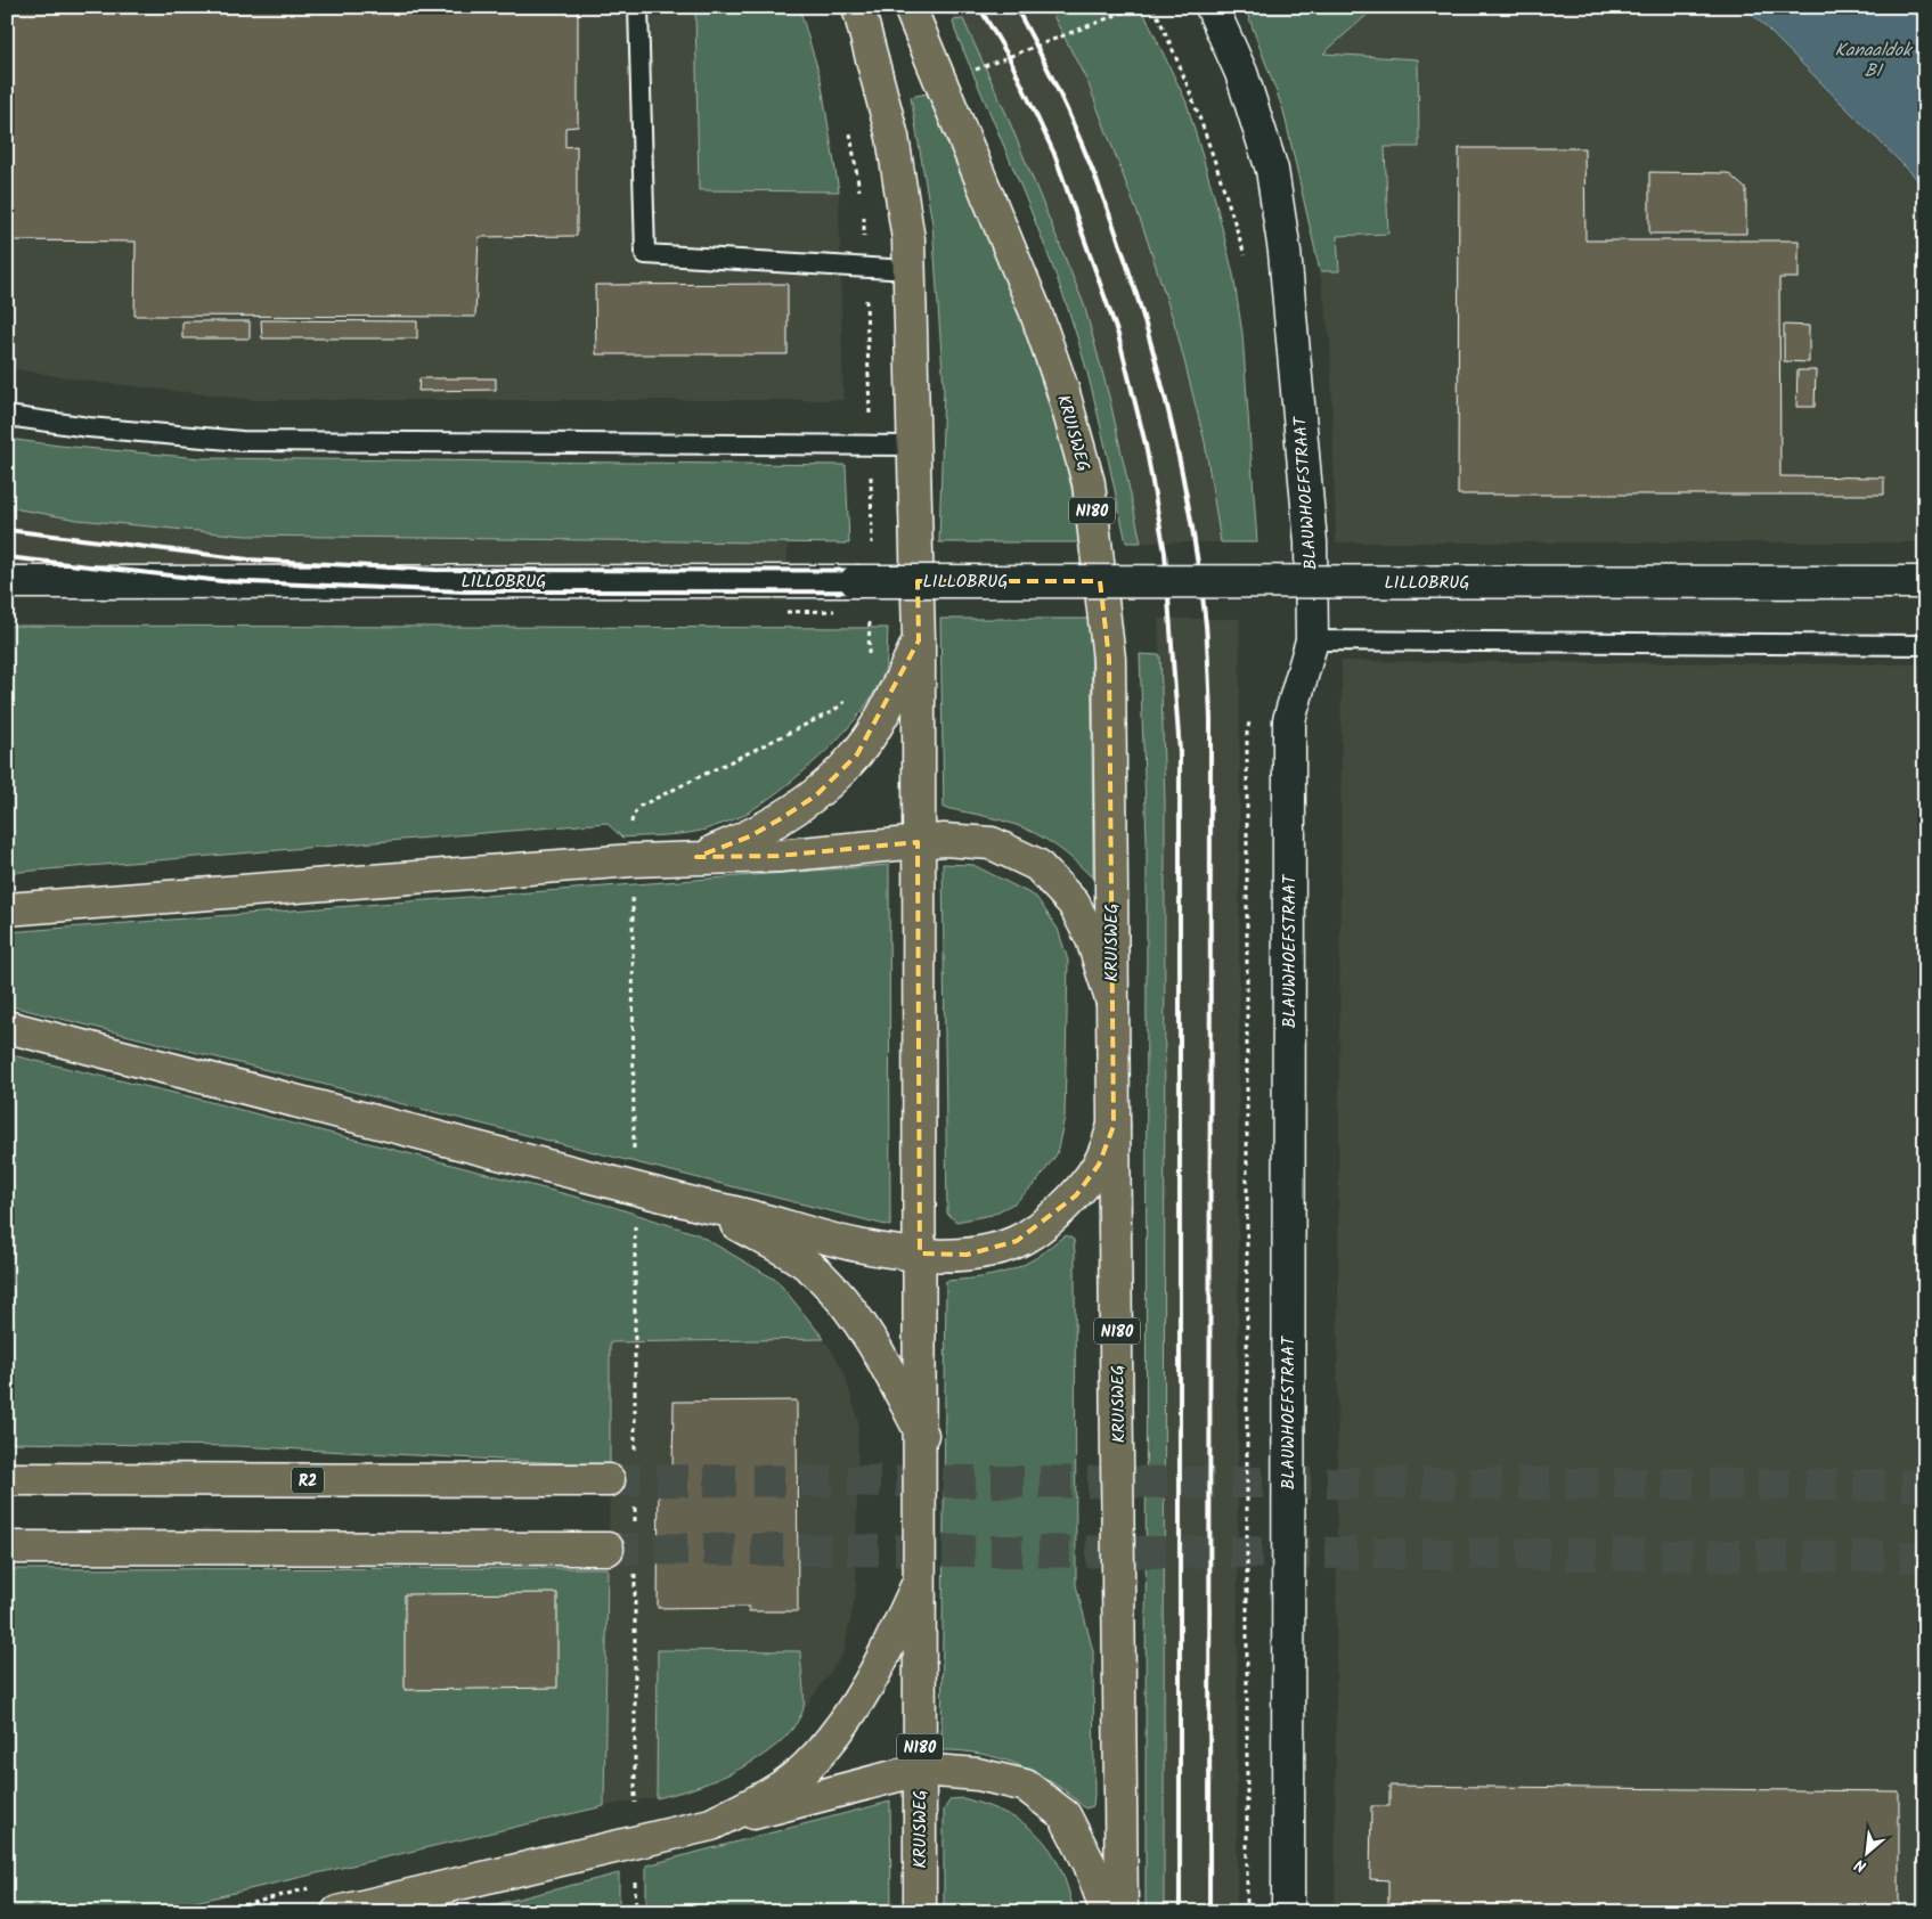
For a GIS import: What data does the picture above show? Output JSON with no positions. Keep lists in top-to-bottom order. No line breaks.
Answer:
{"streets":{"main road":["KRUISWEG","N180","R2"],"street":["BLAUWHOEFSTRAAT","LILLOBRUG"]},"water":["Kanaaldok B1"],"north":"bottom left"}
